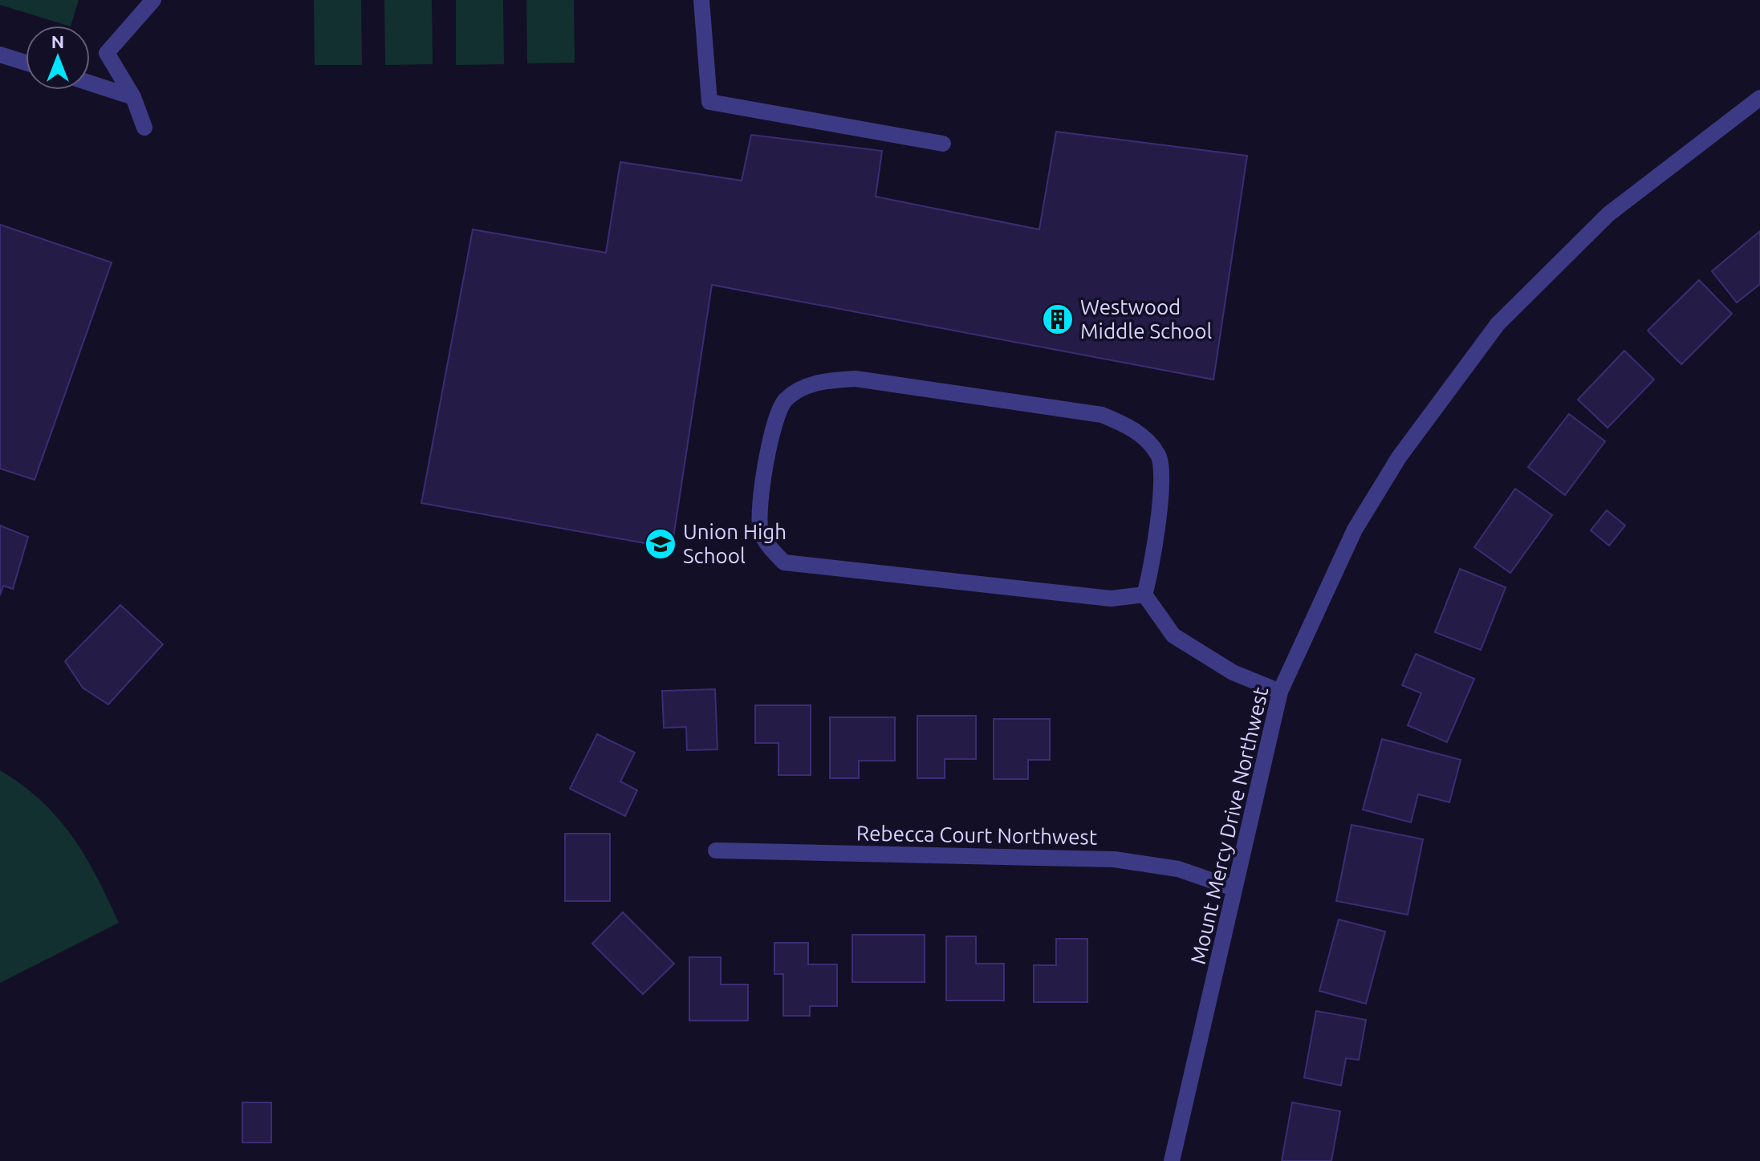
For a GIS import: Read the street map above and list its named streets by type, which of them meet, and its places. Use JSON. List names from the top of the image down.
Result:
{
  "streets": {
    "street": ["Mount Mercy Drive Northwest", "Rebecca Court Northwest"]
  },
  "crossings": [
    ["Mount Mercy Drive Northwest", "Rebecca Court Northwest"]
  ],
  "places": {
    "building": ["Westwood Middle School"],
    "school or university": ["Union High School"]
  },
  "north": "top"
}
